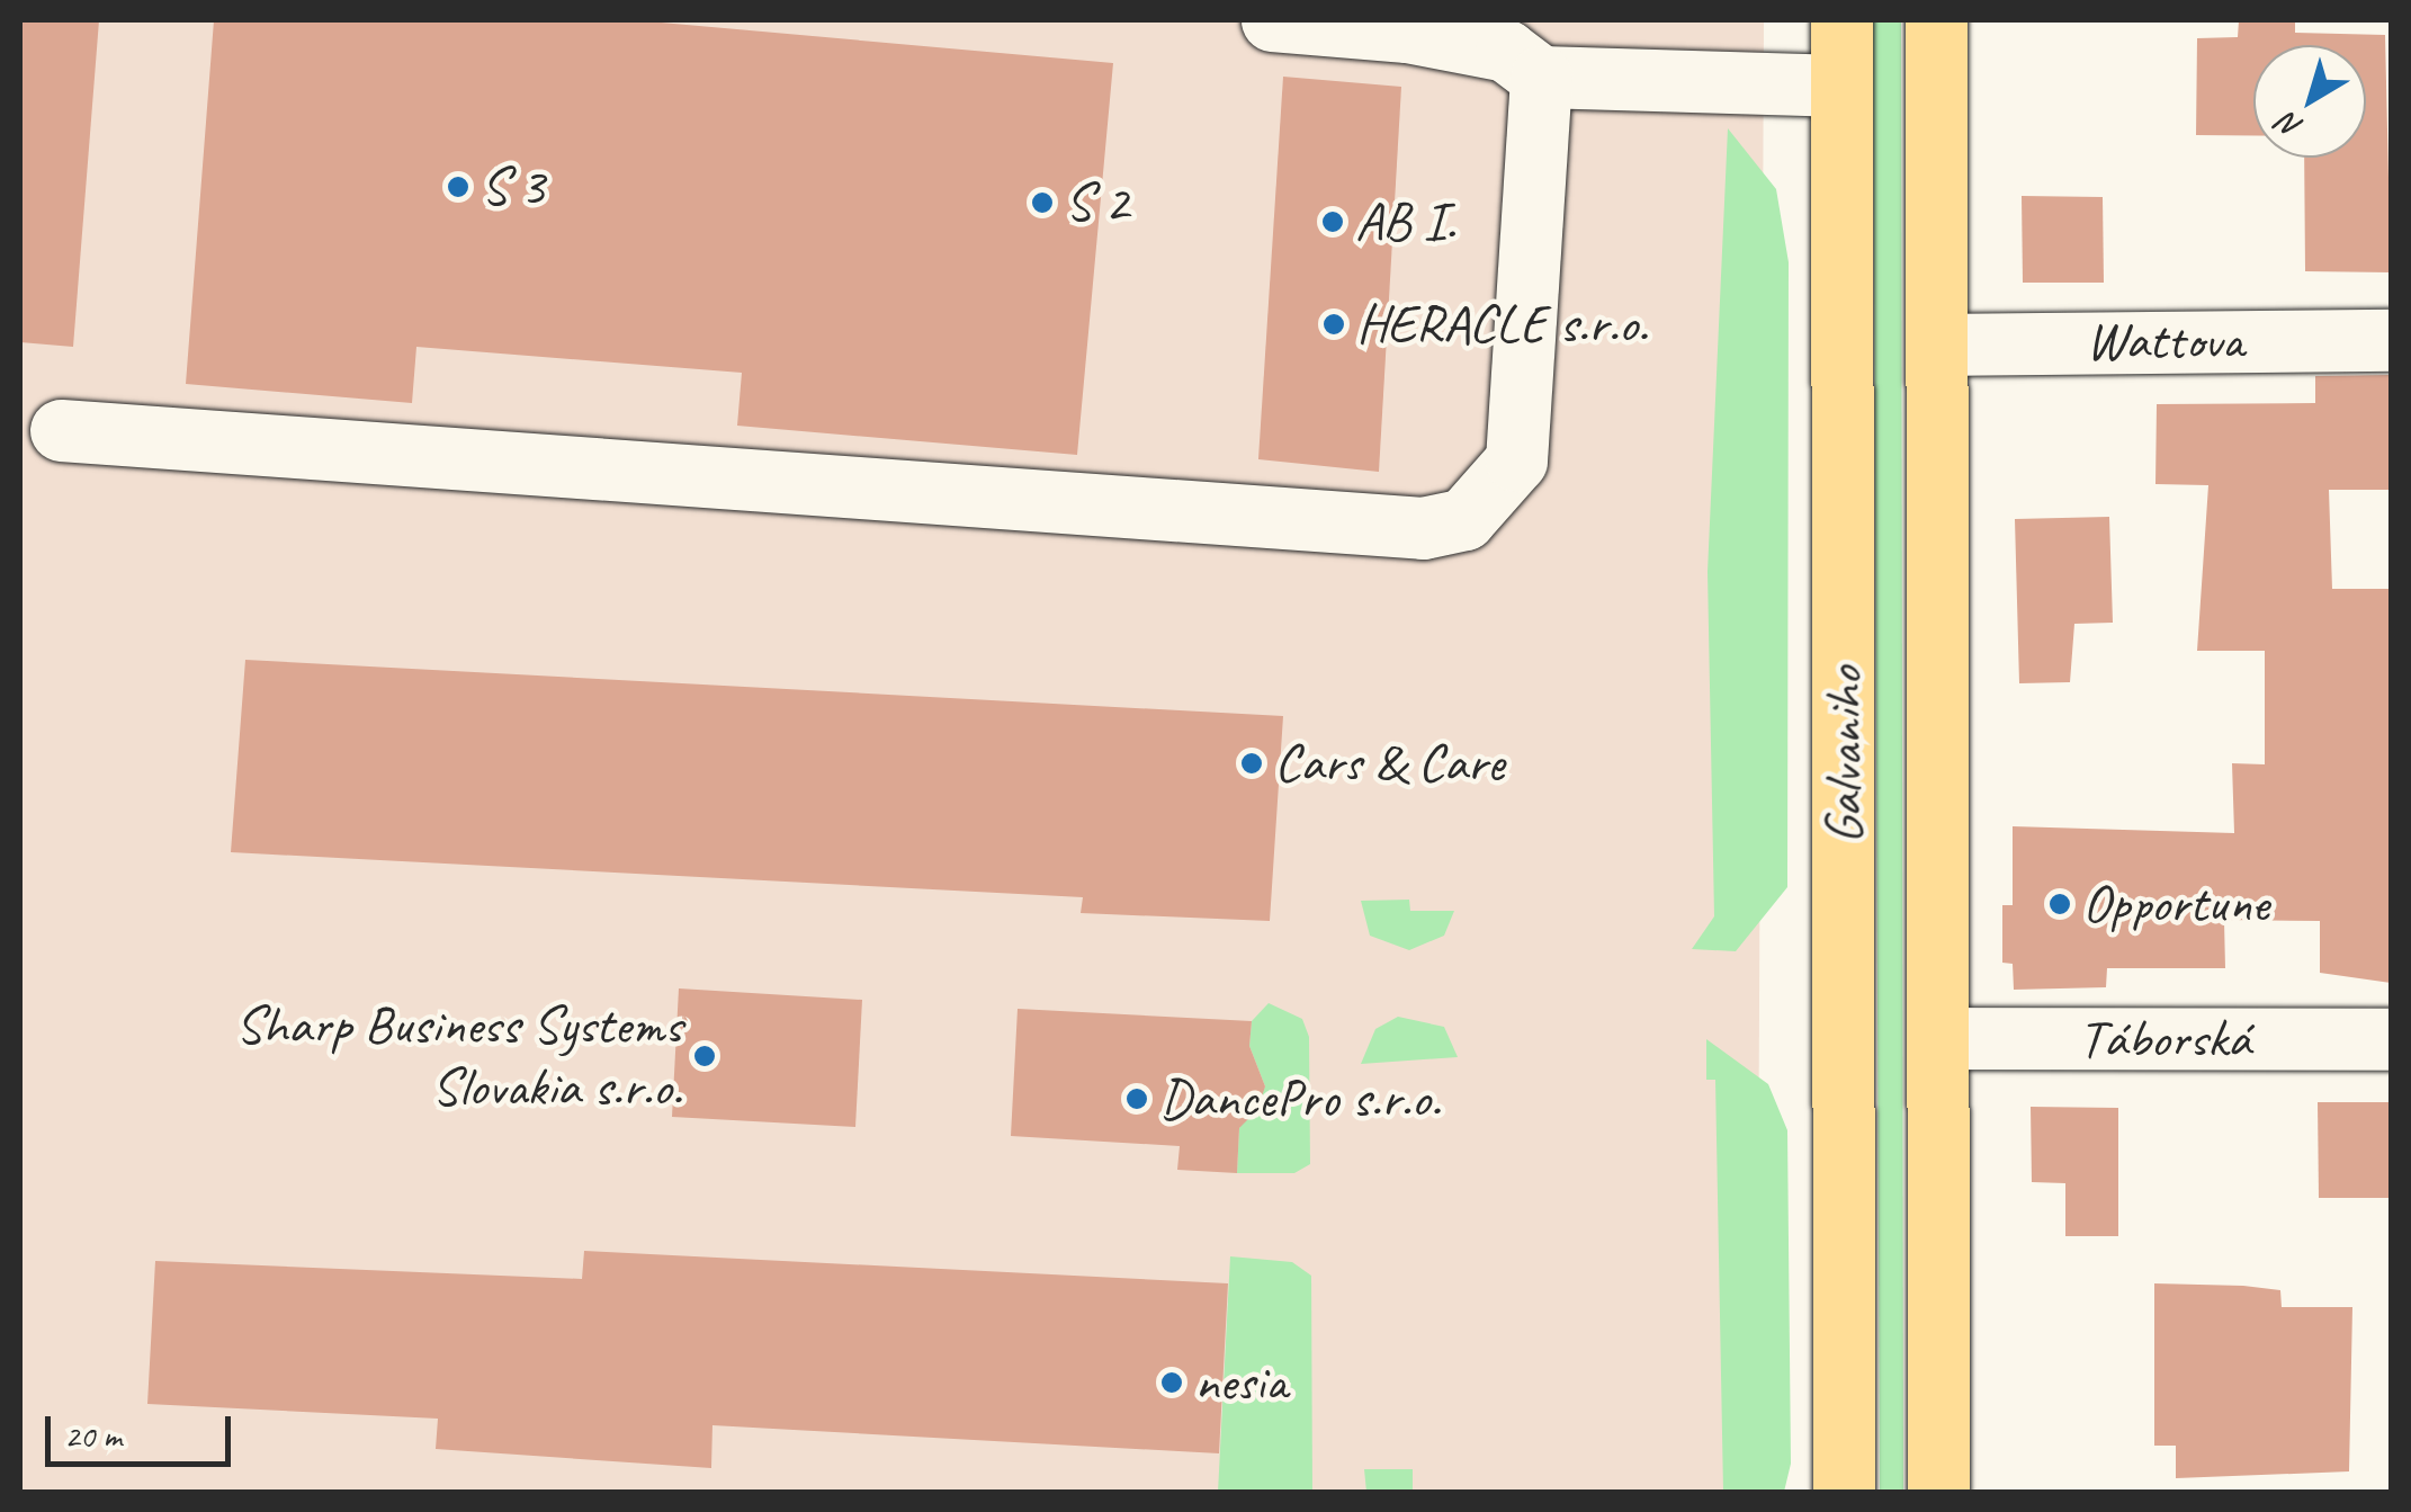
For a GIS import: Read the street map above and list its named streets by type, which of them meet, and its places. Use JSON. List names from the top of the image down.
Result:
{
  "streets": {
    "main road": ["Galvaniho"],
    "street": ["Wattova", "Táborská"]
  },
  "crossings": [
    ["Wattova", "Galvaniho"],
    ["Galvaniho", "Táborská"]
  ],
  "places": [
    "S 3",
    "S 2",
    "AB I.",
    "HERACLE s.r.o.",
    "Cars & Care",
    "Opportune",
    "Sharp Business Systems Slovakia s.r.o.",
    "DancePro s.r.o.",
    "nesia"
  ],
  "scale_bar": "20 m",
  "north": "bottom left"
}
